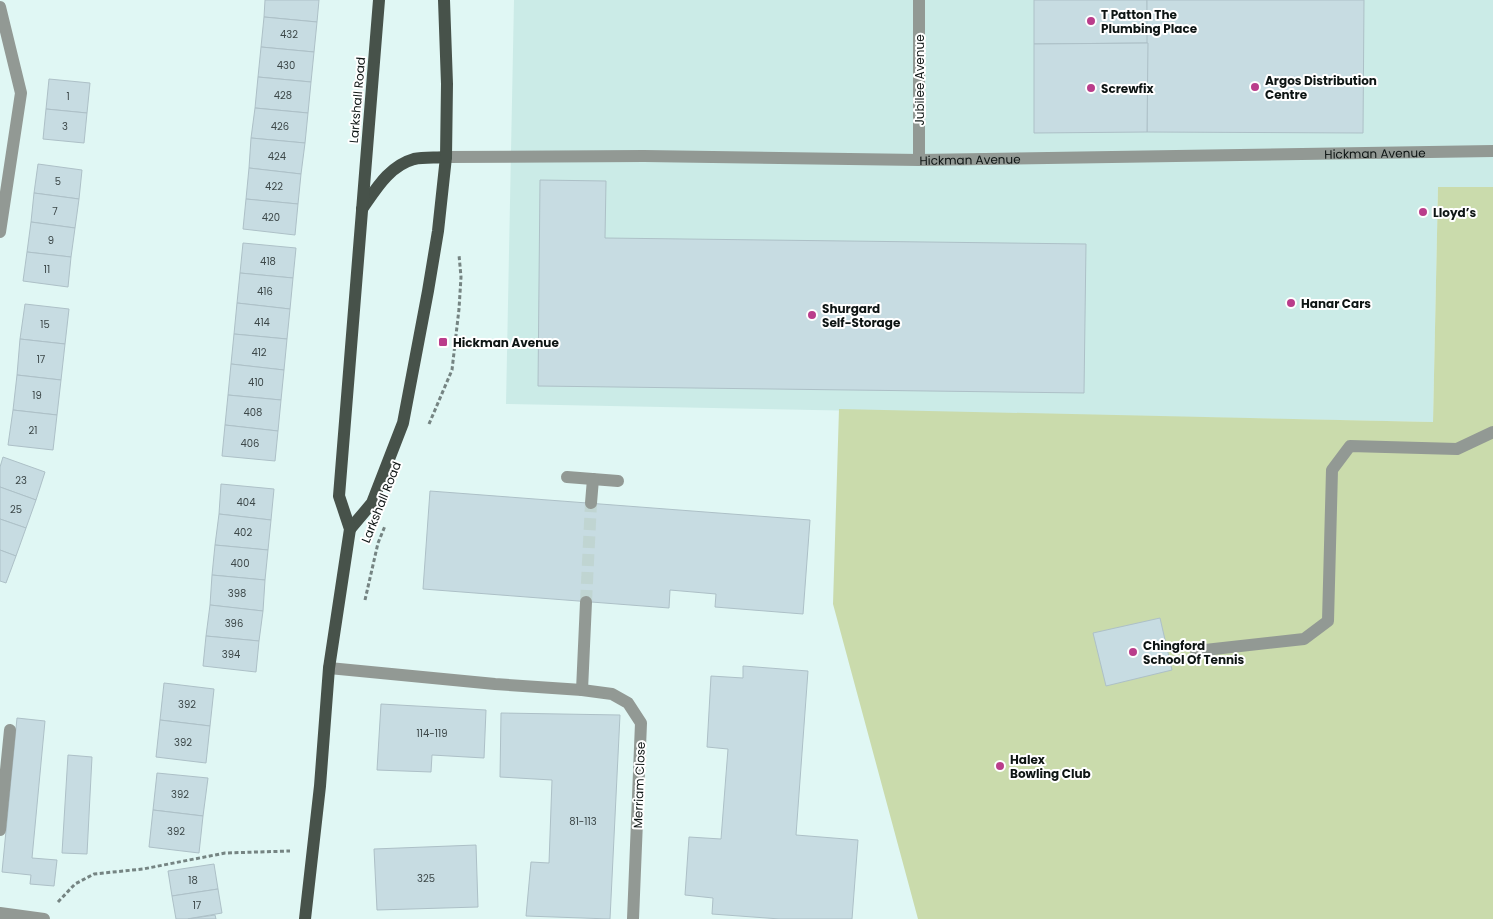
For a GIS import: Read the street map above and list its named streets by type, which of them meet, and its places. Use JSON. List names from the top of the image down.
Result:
{
  "streets": {
    "main road": ["Larkshall Road"],
    "street": ["Jubilee Avenue", "Hickman Avenue", "Merriam Close"]
  },
  "crossings": [
    ["Jubilee Avenue", "Hickman Avenue"],
    ["Larkshall Road", "Hickman Avenue"],
    ["Larkshall Road", "Merriam Close"]
  ],
  "places": {
    "other": [
      "T Patton The Plumbing Place",
      "Argos Distribution Centre",
      "Screwfix",
      "Lloyd’s",
      "Hanar Cars",
      "Shurgard Self-Storage",
      "Chingford School Of Tennis",
      "Halex Bowling Club"
    ],
    "transit": ["Hickman Avenue"]
  },
  "house_numbers": [
    "432",
    "430",
    "428",
    "1",
    "3",
    "426",
    "424",
    "5",
    "422",
    "7",
    "420",
    "9",
    "418",
    "11",
    "416",
    "414",
    "15",
    "412",
    "17",
    "410",
    "19",
    "408",
    "21",
    "406",
    "23",
    "404",
    "25",
    "402",
    "400",
    "398",
    "396",
    "394",
    "392",
    "114-119",
    "392",
    "392",
    "81-113",
    "392",
    "325",
    "18",
    "17"
  ]
}
